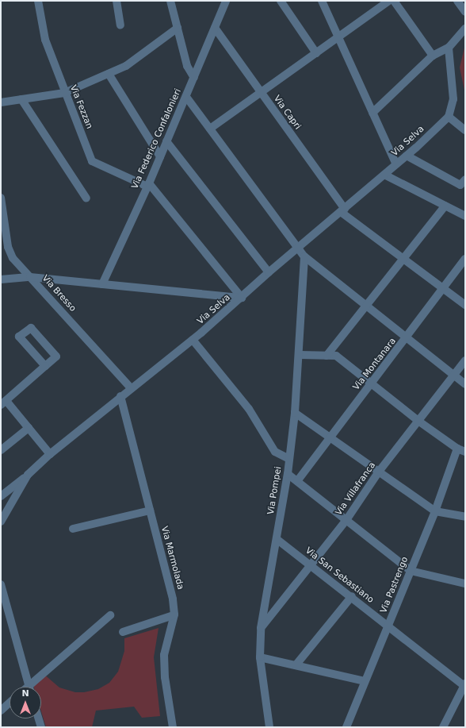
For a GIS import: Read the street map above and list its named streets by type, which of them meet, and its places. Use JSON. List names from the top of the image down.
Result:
{
  "streets": {
    "street": [
      "Via Fezzan",
      "Via Capri",
      "Via Federico Confalonieri",
      "Via Selva",
      "Via Bresso",
      "Via Montanara",
      "Via Villafranca",
      "Via Pompei",
      "Via Marmolada",
      "Via San Sebastiano",
      "Via Pastrengo"
    ]
  },
  "crossings": [
    ["Via Fezzan", "Via Federico Confalonieri"],
    ["Via Capri", "Via Federico Confalonieri"],
    ["Via Capri", "Via Selva"],
    ["Via Capri", "Via Montanara"],
    ["Via Selva", "Via Bresso"],
    ["Via Selva", "Via Marmolada"],
    ["Via Villafranca", "Via Pompei"],
    ["Via Villafranca", "Via San Sebastiano"],
    ["Via Pompei", "Via San Sebastiano"],
    ["Via San Sebastiano", "Via Pastrengo"]
  ],
  "north": "top"
}
